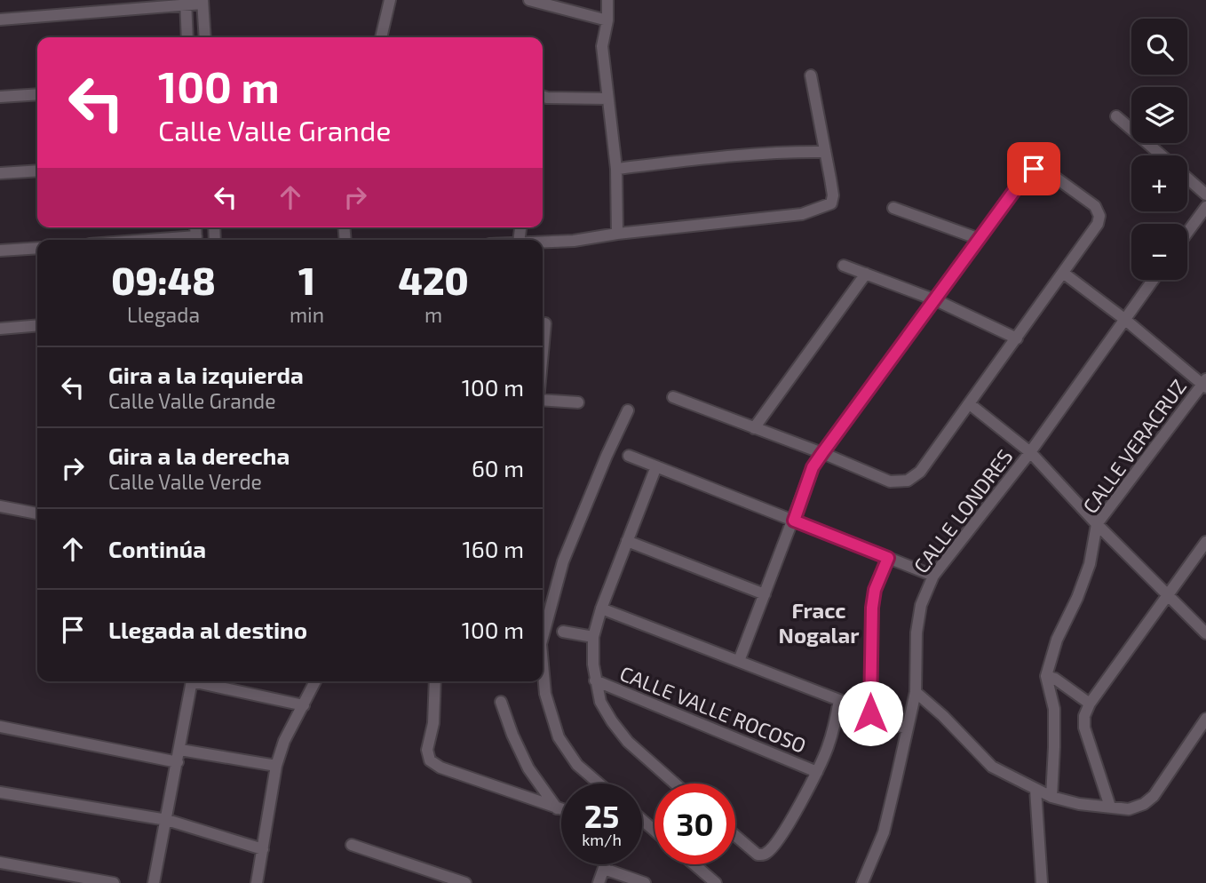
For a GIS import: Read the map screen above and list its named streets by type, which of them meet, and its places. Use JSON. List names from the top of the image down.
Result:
{
  "streets": {
    "street": ["CALLE VERACRUZ", "CALLE LONDRES", "CALLE VALLE ROCOSO"]
  },
  "districts": ["Fracc Nogalar"],
  "page": {
    "map_buttons": ["+", "−"],
    "turn": ["100 m", "Calle Valle Grande"],
    "eta": [
      "09:48",
      "Llegada",
      "1",
      "min",
      "420",
      "m"
    ],
    "list": [
      {
        "name": "Gira a la izquierda",
        "note": "Calle Valle Grande",
        "value": "100 m"
      },
      {
        "name": "Gira a la derecha",
        "note": "Calle Valle Verde",
        "value": "60 m"
      },
      {
        "name": "Continúa",
        "value": "160 m"
      },
      {
        "name": "Llegada al destino",
        "value": "100 m"
      }
    ],
    "speed": "25 km/h",
    "limit": "30"
  }
}
